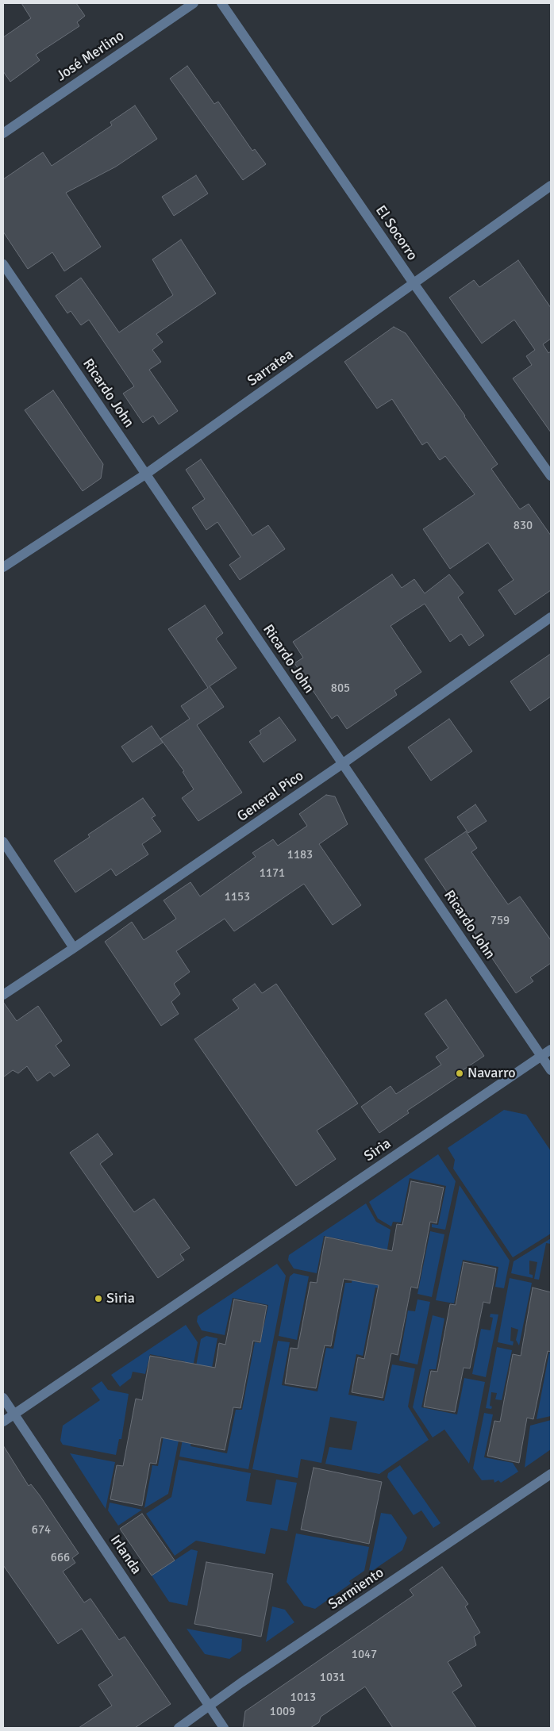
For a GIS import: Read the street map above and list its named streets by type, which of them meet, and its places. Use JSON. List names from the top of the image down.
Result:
{
  "streets": {
    "street": [
      "José Merlino",
      "El Socorro",
      "Sarratea",
      "Ricardo John",
      "General Pico",
      "Siria",
      "Irlanda",
      "Sarmiento"
    ]
  },
  "crossings": [
    ["El Socorro", "Sarratea"],
    ["Sarratea", "Ricardo John"],
    ["Ricardo John", "General Pico"],
    ["Ricardo John", "Siria"],
    ["Siria", "Irlanda"],
    ["Irlanda", "Sarmiento"]
  ],
  "places": ["Navarro", "Siria"],
  "house_numbers": [
    "830",
    "805",
    "1183",
    "1171",
    "1153",
    "759",
    "674",
    "666",
    "1047",
    "1031",
    "1013",
    "1009"
  ]
}
